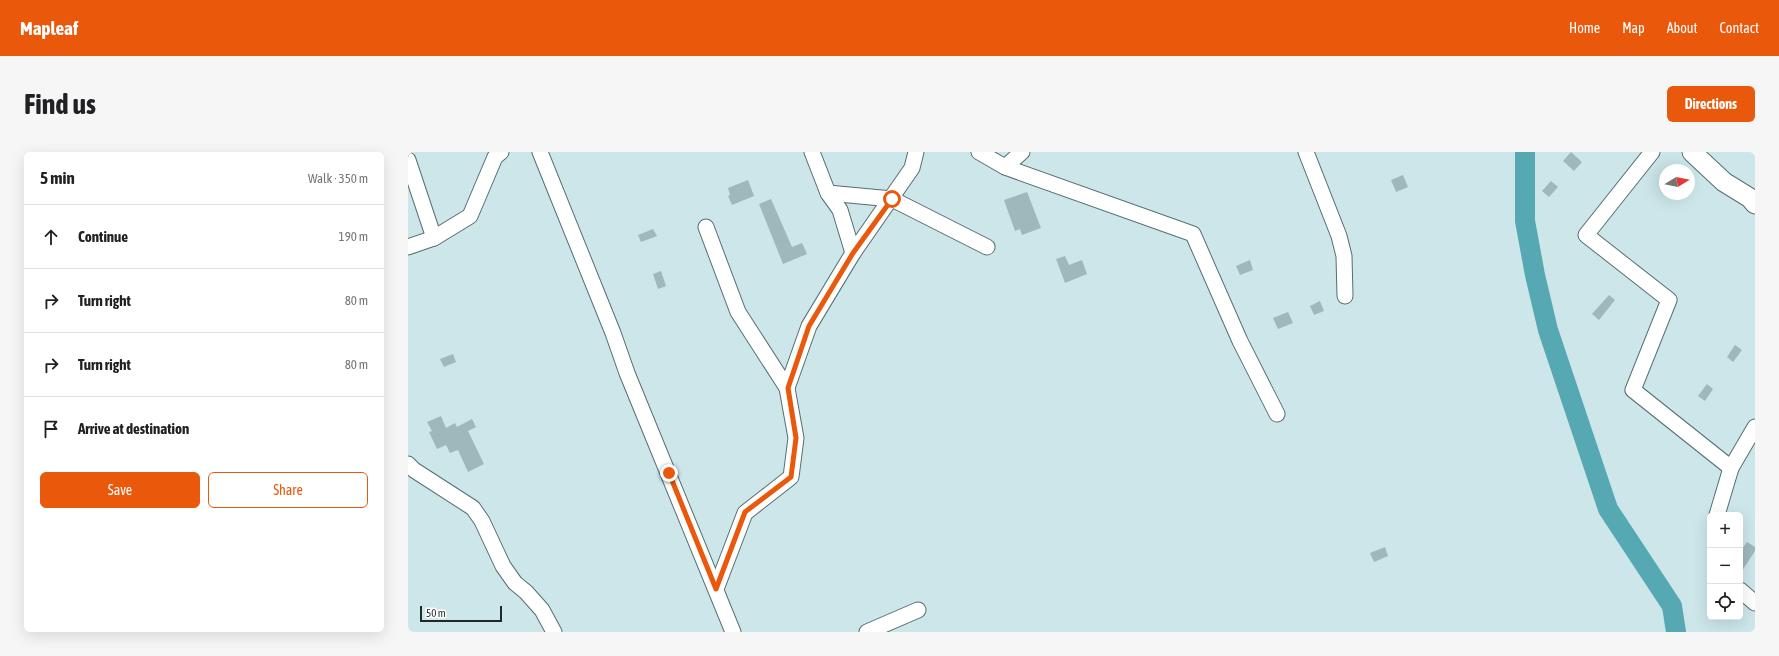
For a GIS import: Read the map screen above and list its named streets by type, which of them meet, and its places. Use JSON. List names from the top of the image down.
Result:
{
  "scale_bar": "50 m",
  "north": "right",
  "page": {
    "header": "Mapleaf",
    "nav": [
      "Home",
      "Map",
      "About",
      "Contact"
    ],
    "buttons": [
      "Directions",
      ["Save", "Share"]
    ],
    "title": "Find us",
    "heading": ["5 min", "Walk · 350 m"],
    "list": [
      ["Continue", "190 m"],
      ["Turn right", "80 m"],
      ["Turn right", "80 m"],
      "Arrive at destination"
    ],
    "map_buttons": ["+", "−"],
    "scale": "50 m"
  }
}
